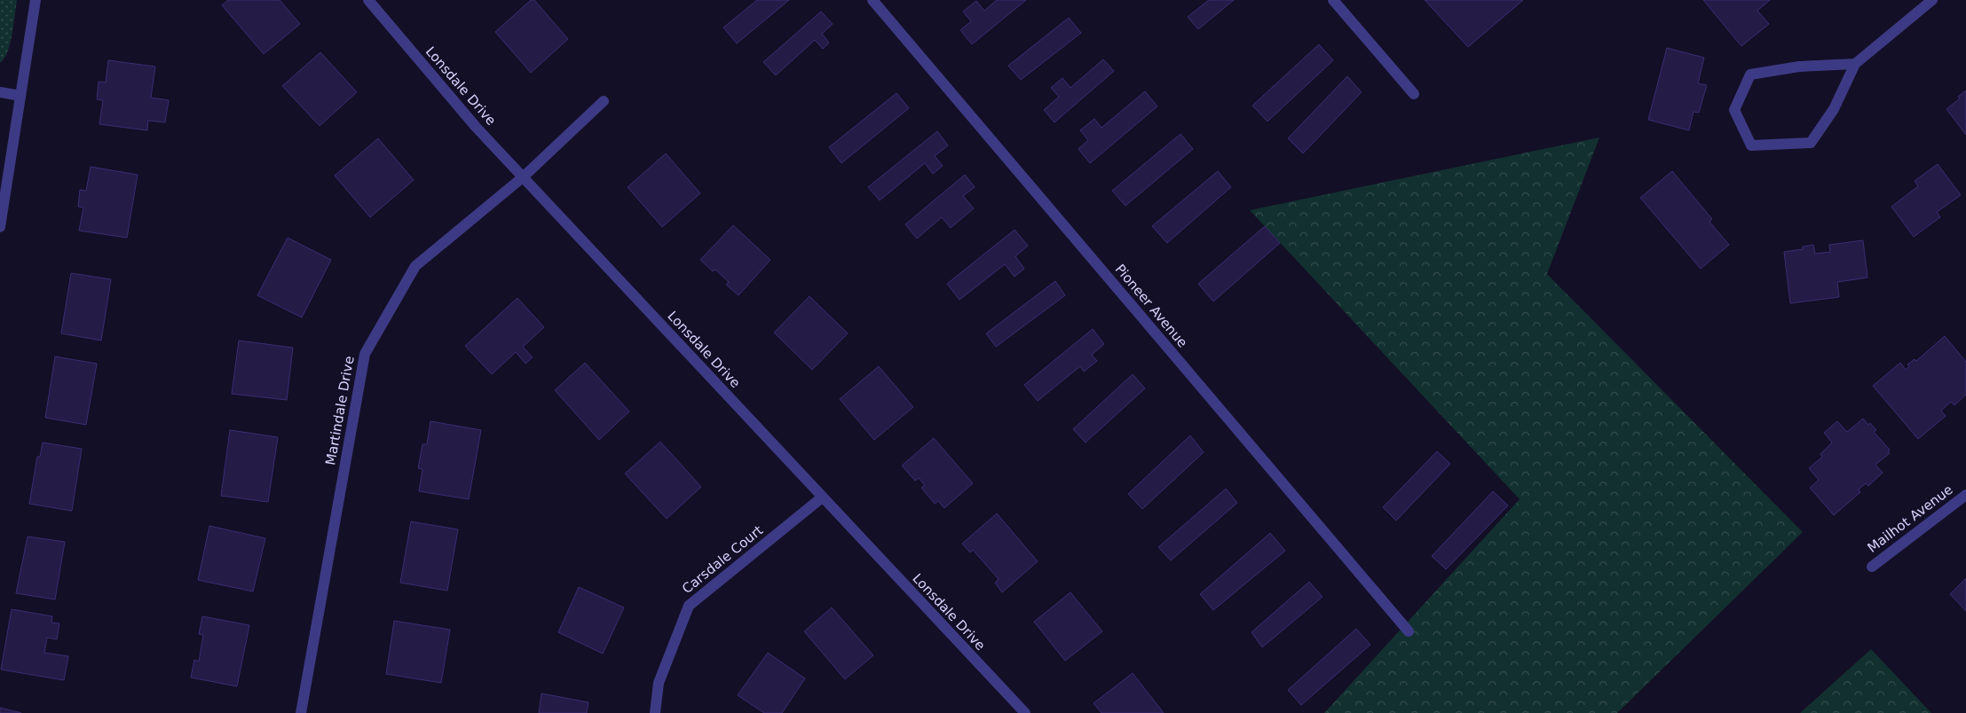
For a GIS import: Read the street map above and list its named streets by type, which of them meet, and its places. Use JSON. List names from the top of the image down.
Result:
{
  "streets": {
    "street": [
      "Lonsdale Drive",
      "Pioneer Avenue",
      "Martindale Drive",
      "Mailhot Avenue",
      "Carsdale Court"
    ]
  },
  "crossings": [
    ["Lonsdale Drive", "Martindale Drive"],
    ["Lonsdale Drive", "Carsdale Court"]
  ]
}
